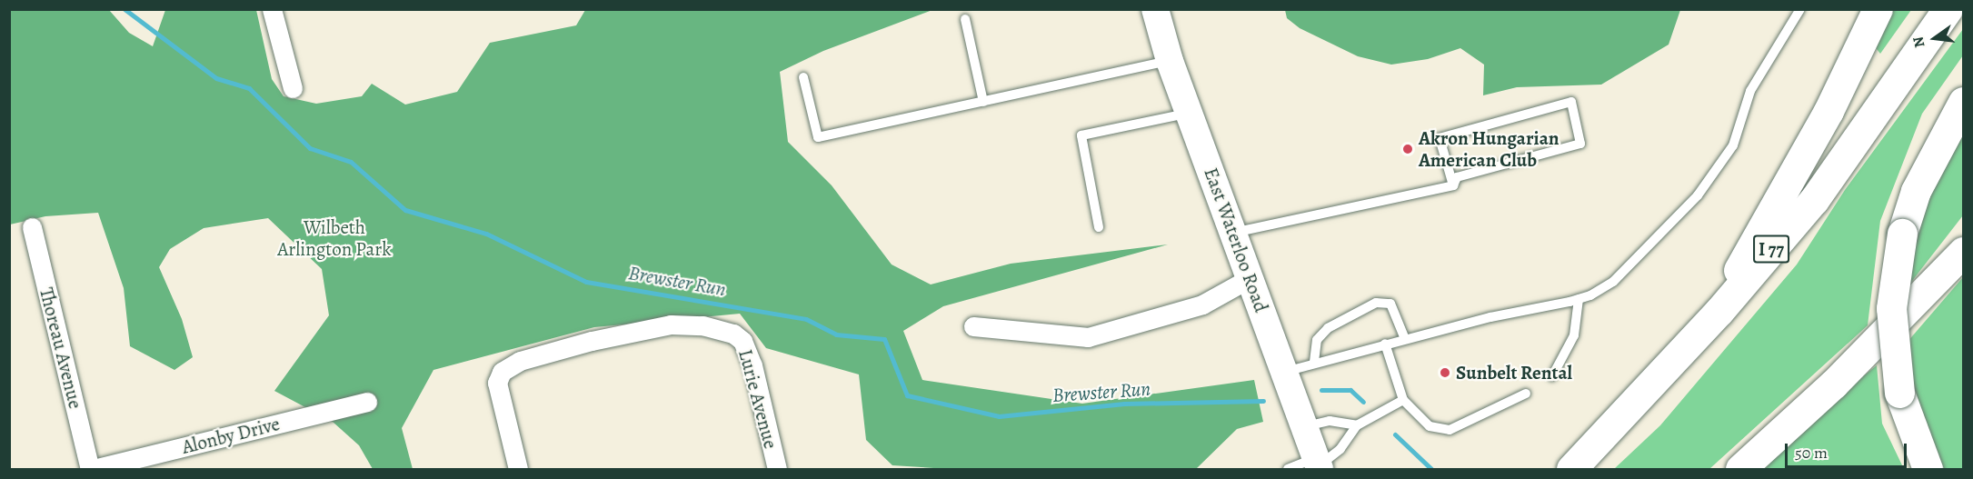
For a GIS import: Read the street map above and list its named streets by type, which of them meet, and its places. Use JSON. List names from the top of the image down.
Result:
{
  "streets": {
    "highway": ["I 77"],
    "main road": ["East Waterloo Road"],
    "street": ["Thoreau Avenue", "Lurie Avenue", "Alonby Drive"]
  },
  "crossings": [
    ["Thoreau Avenue", "Alonby Drive"]
  ],
  "water": ["Brewster Run"],
  "parks": ["Wilbeth Arlington Park"],
  "places": ["Akron Hungarian American Club", "Sunbelt Rental"],
  "scale_bar": "50 m",
  "north": "left"
}
